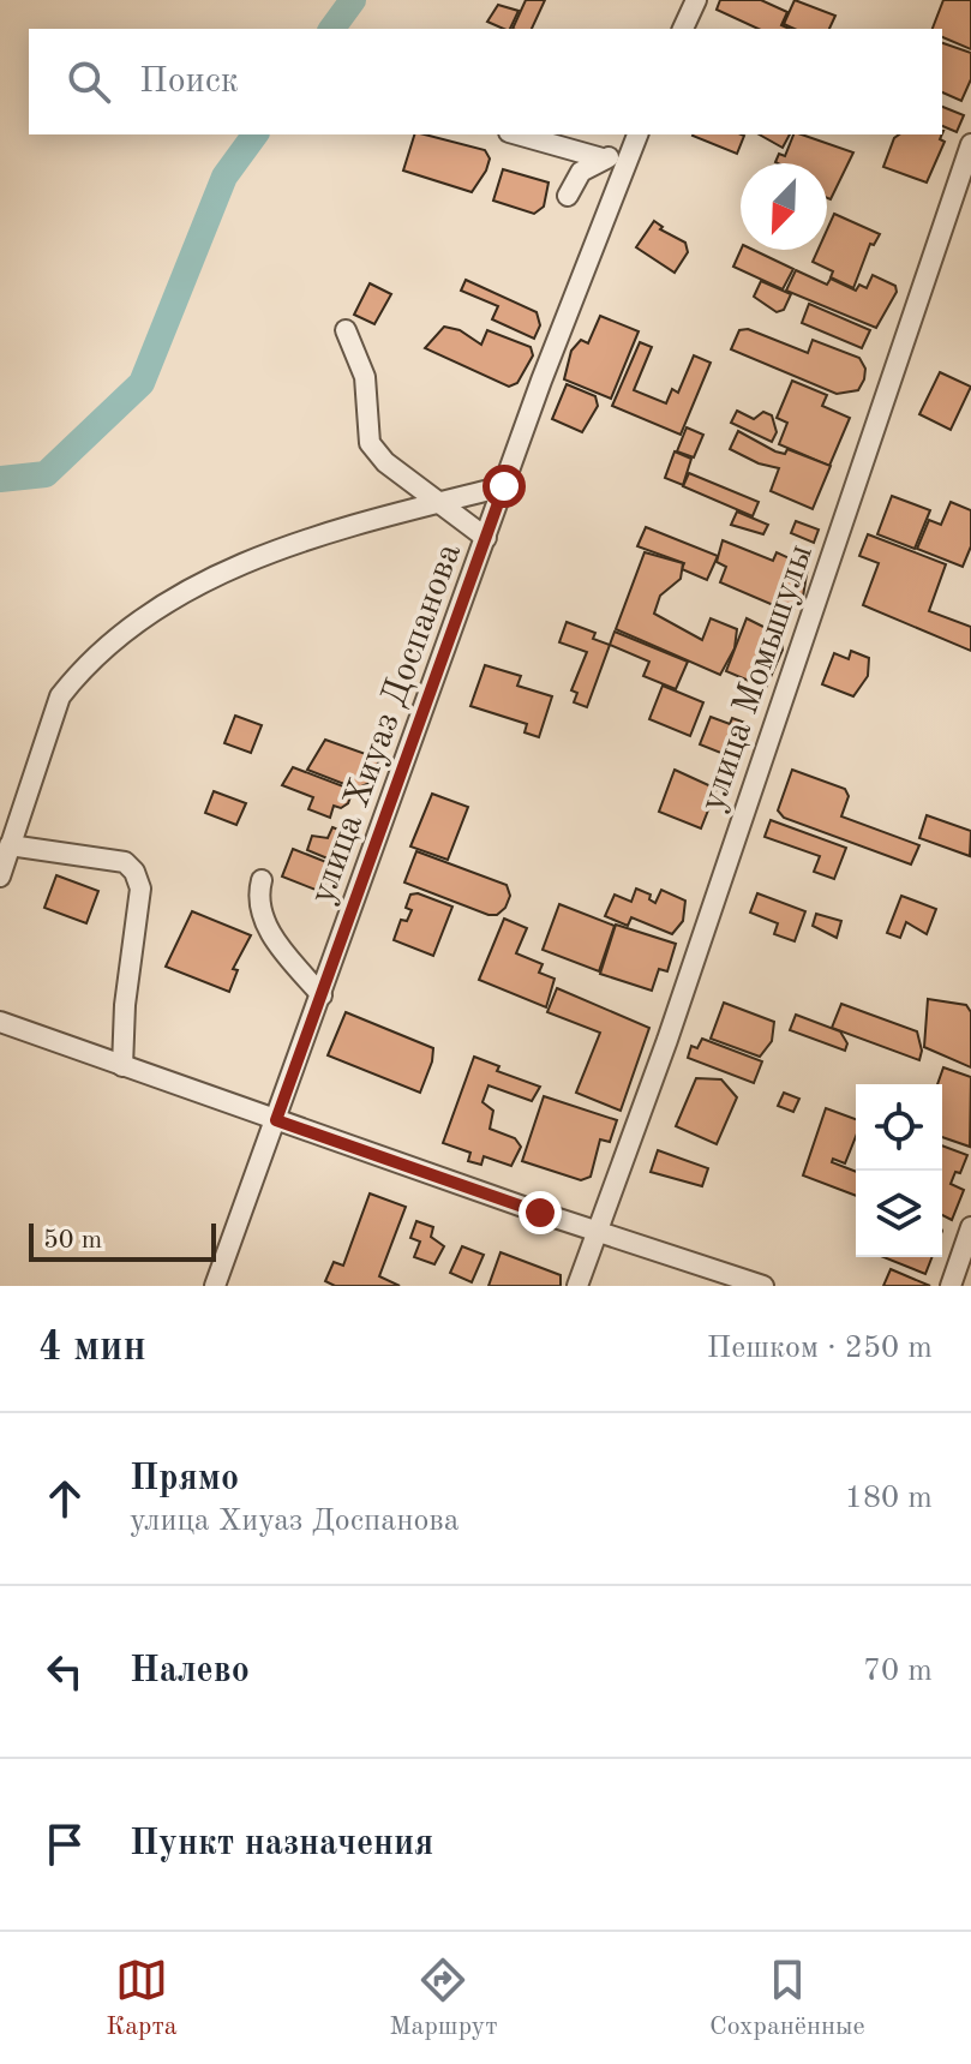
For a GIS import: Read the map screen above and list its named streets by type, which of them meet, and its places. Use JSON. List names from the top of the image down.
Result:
{
  "streets": {
    "street": ["улица Момышулы", "улица Хиуаз Доспанова"]
  },
  "scale_bar": "50 m",
  "north": "bottom left",
  "page": {
    "search": "Поиск",
    "scale": "50 m",
    "heading": ["4 мин", "Пешком · 250 m"],
    "list": [
      ["Прямо", "улица Хиуаз Доспанова", "180 m"],
      ["Налево", "70 m"],
      "Пункт назначения"
    ],
    "nav": ["Карта", "Маршрут", "Сохранённые"]
  }
}
